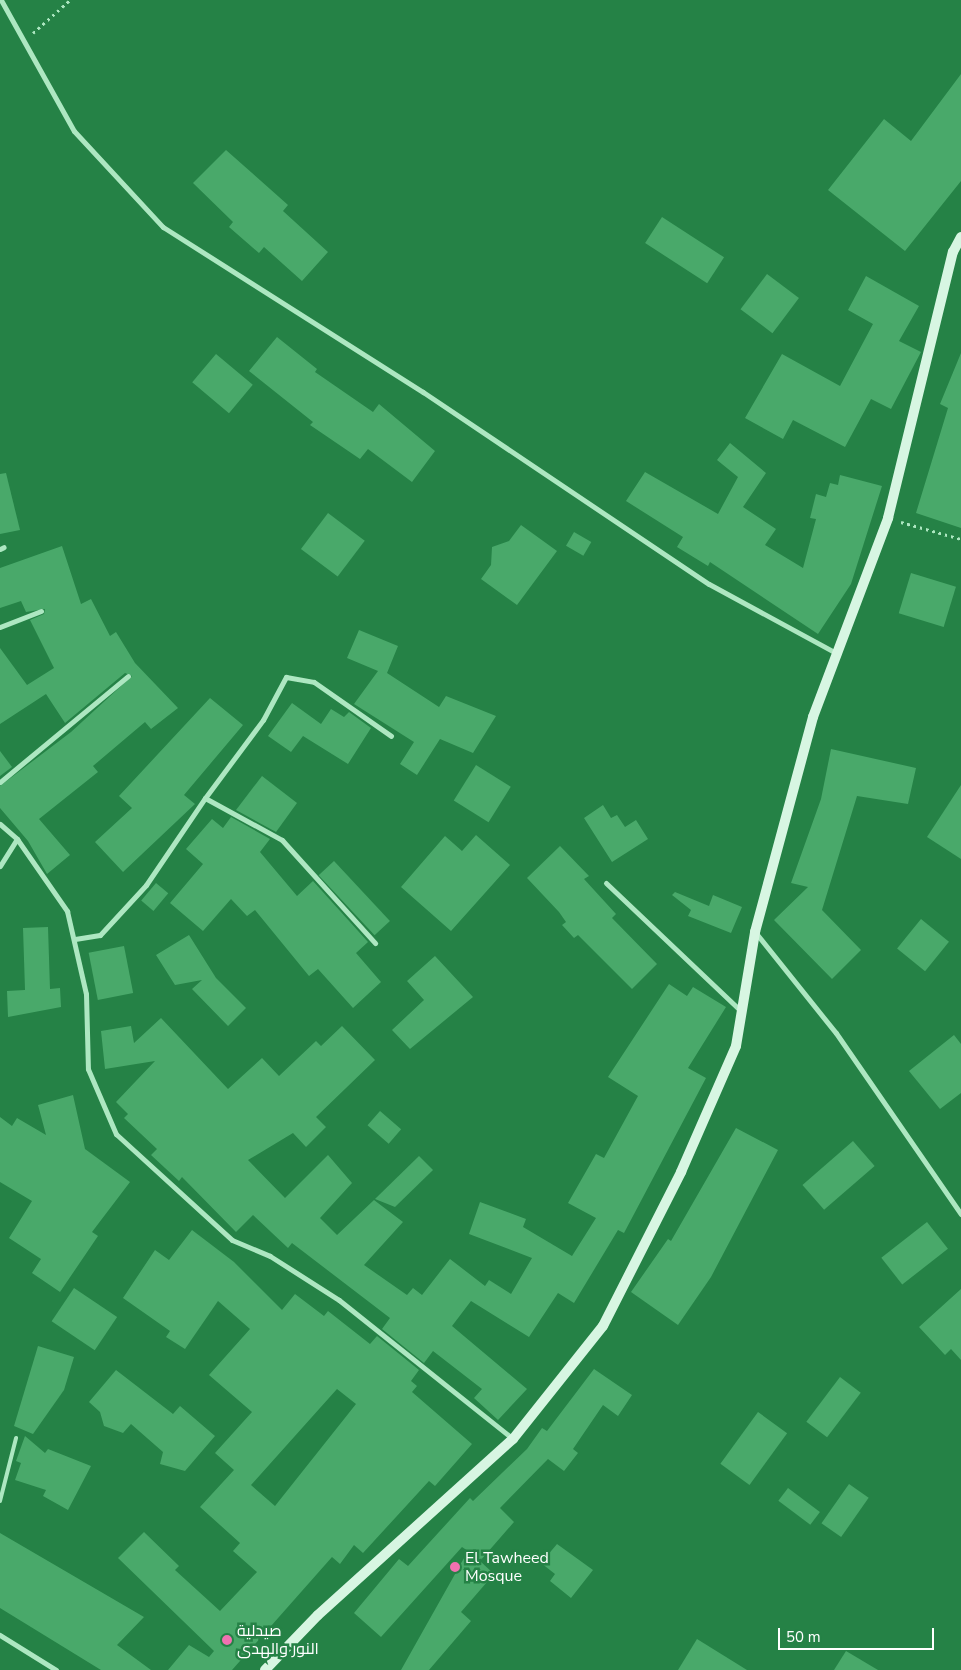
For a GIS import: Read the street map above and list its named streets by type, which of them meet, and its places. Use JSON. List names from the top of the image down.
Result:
{
  "places": ["El Tawheed Mosque", "صيدلية النور والهدى"],
  "scale_bar": "50 m"
}
